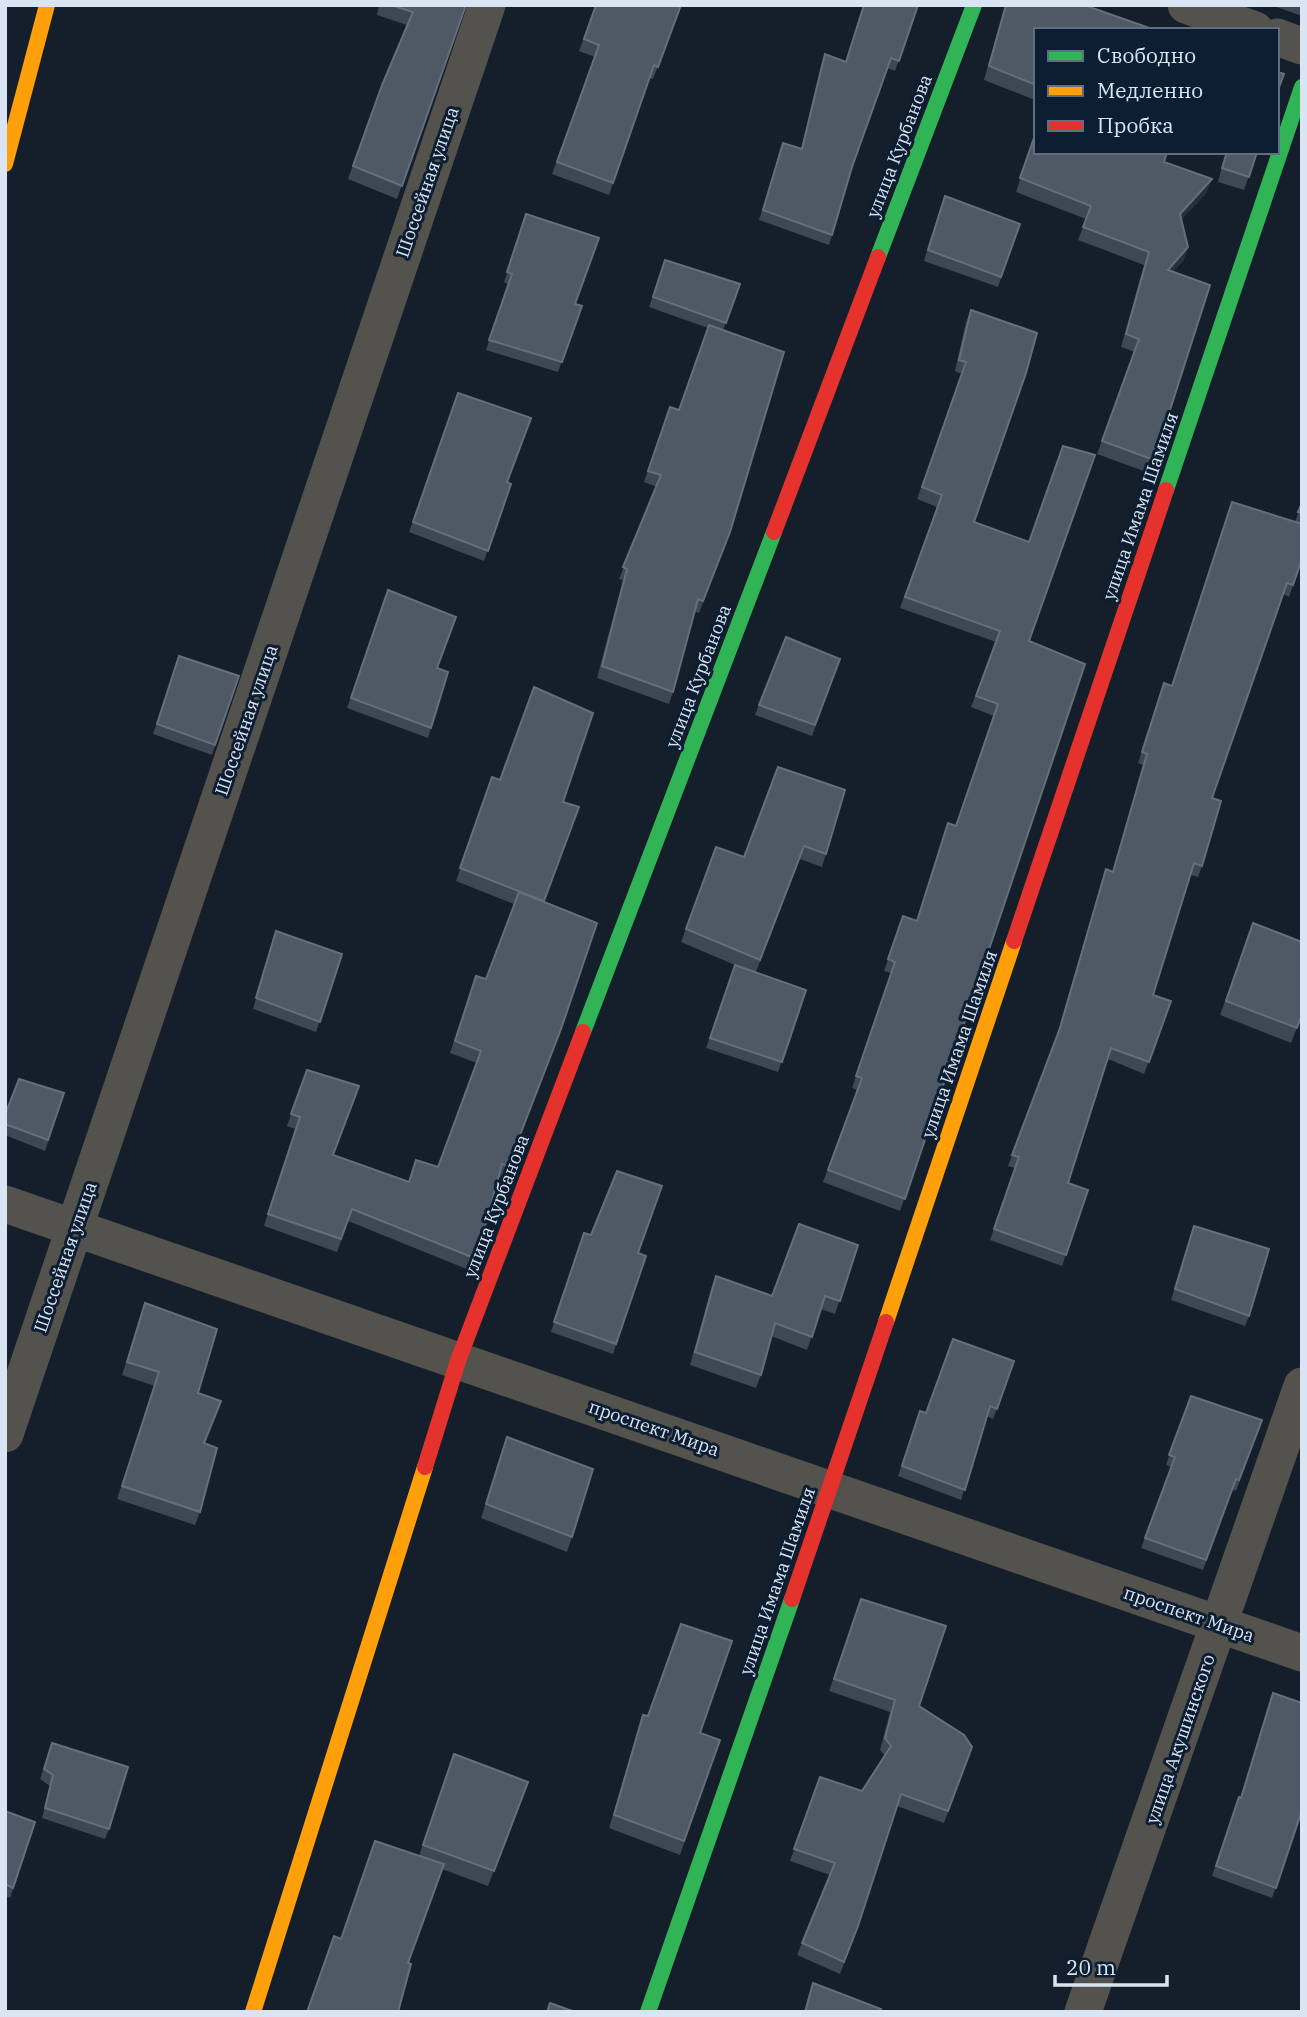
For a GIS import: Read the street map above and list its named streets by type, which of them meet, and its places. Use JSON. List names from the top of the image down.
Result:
{
  "streets": {
    "main road": ["улица Курбанова", "улица Имама Шамиля"],
    "street": ["Шоссейная улица", "проспект Мира", "улица Акушинского"]
  },
  "crossings": [
    ["улица Курбанова", "проспект Мира"],
    ["Шоссейная улица", "проспект Мира"],
    ["улица Имама Шамиля", "проспект Мира"],
    ["проспект Мира", "улица Акушинского"]
  ],
  "legend": ["Свободно", "Медленно", "Пробка"],
  "scale_bar": "20 m"
}
